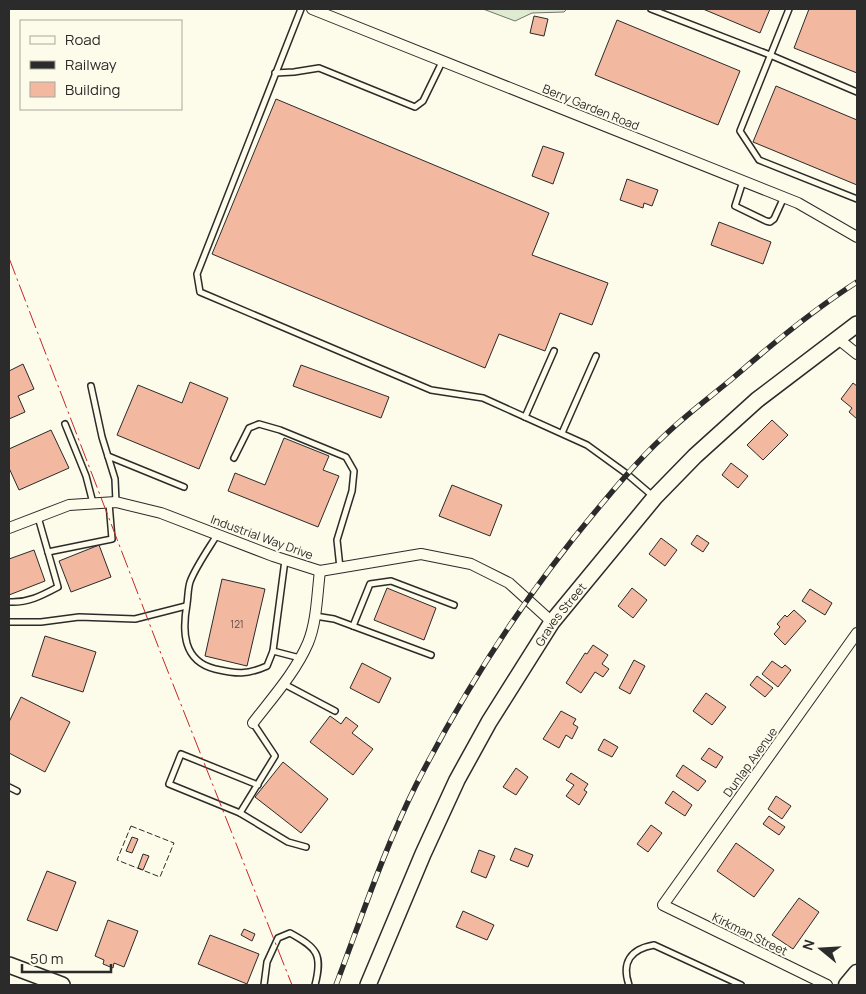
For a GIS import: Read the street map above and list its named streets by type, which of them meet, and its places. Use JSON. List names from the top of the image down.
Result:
{
  "streets": {
    "street": [
      "Berry Garden Road",
      "Industrial Way Drive",
      "Graves Street",
      "Dunlap Avenue",
      "Kirkman Street"
    ]
  },
  "crossings": [
    ["Industrial Way Drive", "Graves Street"],
    ["Dunlap Avenue", "Kirkman Street"]
  ],
  "house_numbers": ["121"],
  "legend": ["Road", "Railway", "Building"],
  "scale_bar": "50 m",
  "north": "left"
}
